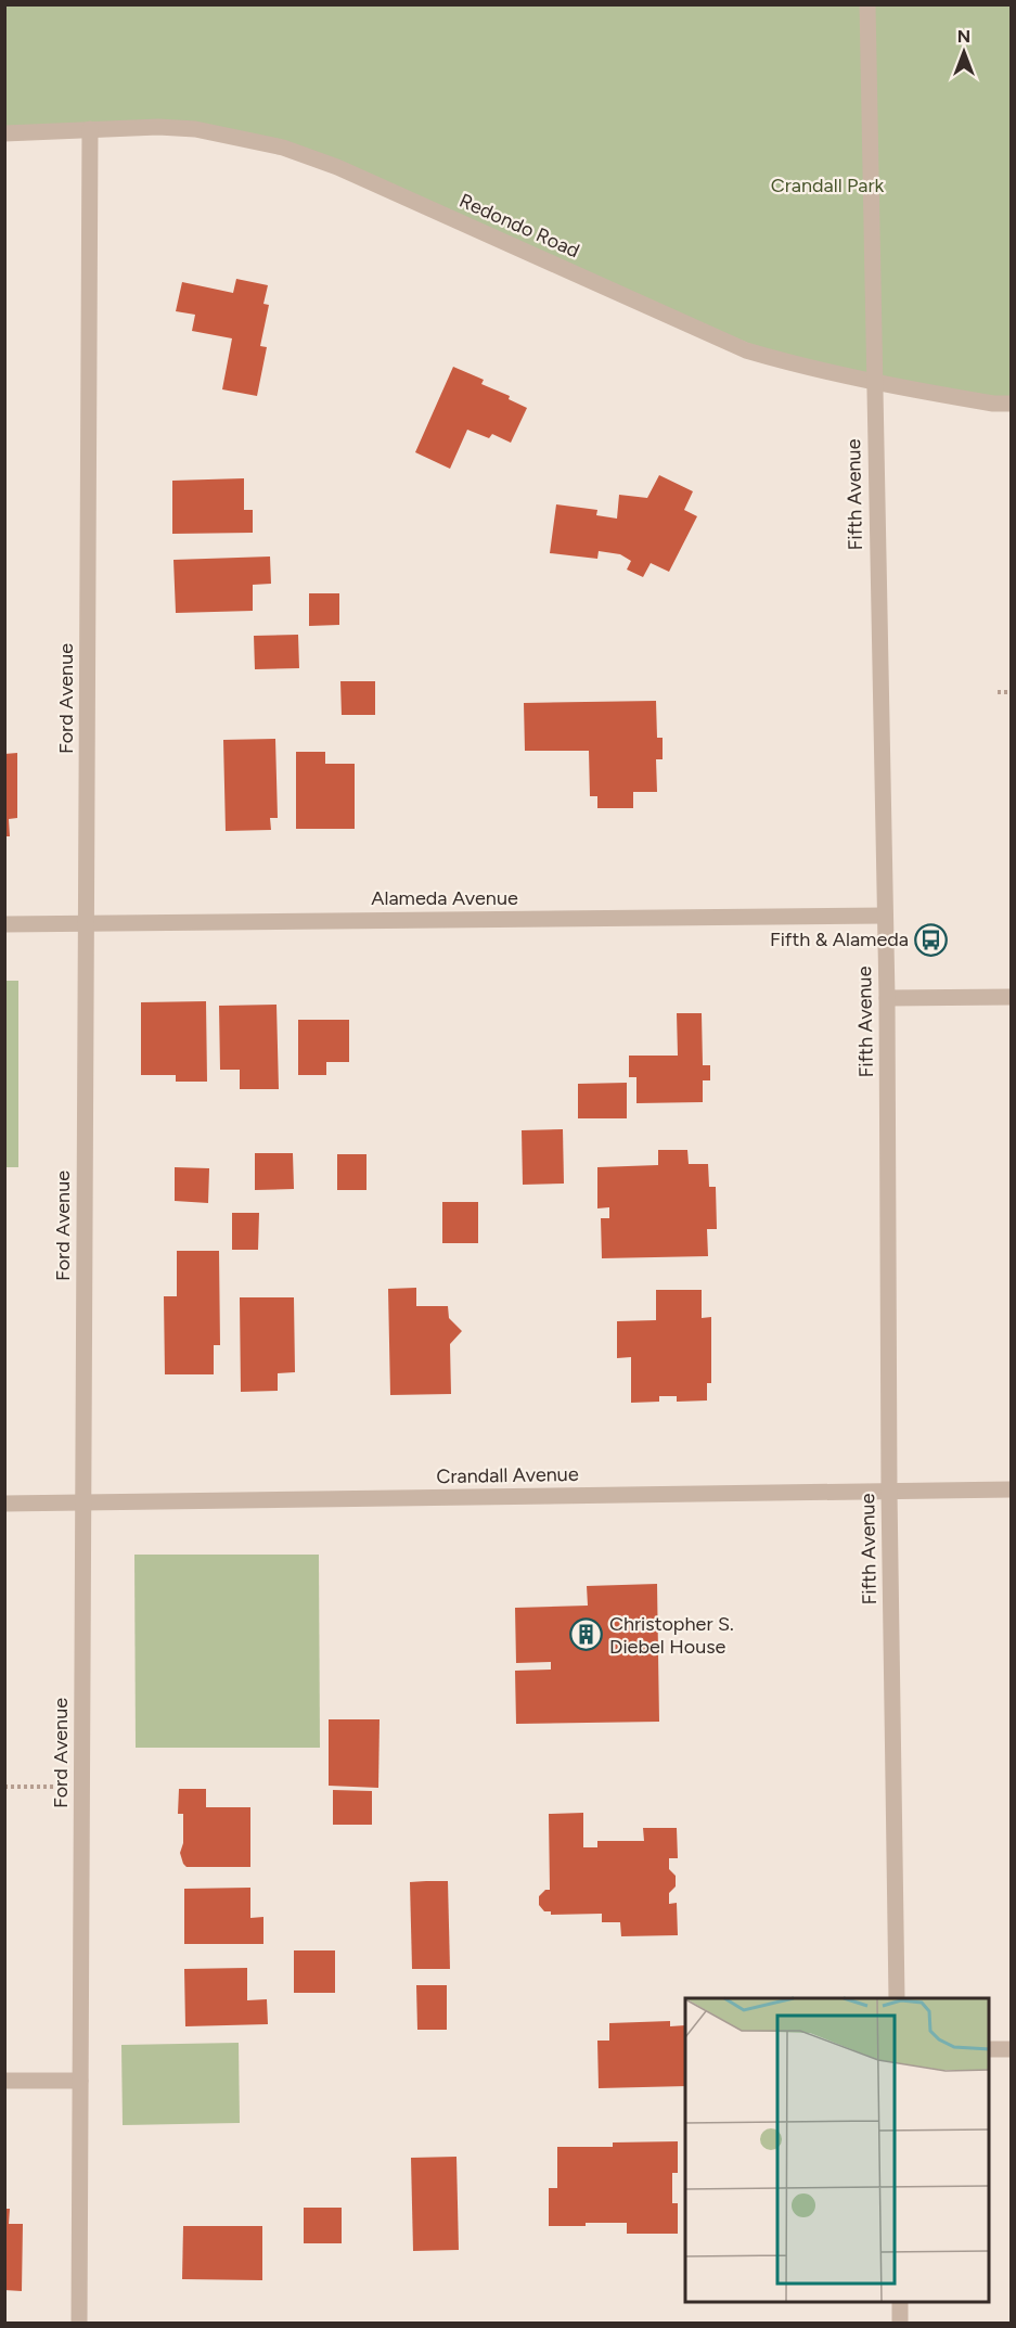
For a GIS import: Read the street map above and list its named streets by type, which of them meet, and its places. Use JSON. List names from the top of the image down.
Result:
{
  "streets": {
    "street": [
      "Redondo Road",
      "Fifth Avenue",
      "Ford Avenue",
      "Alameda Avenue",
      "Crandall Avenue"
    ]
  },
  "crossings": [
    ["Redondo Road", "Fifth Avenue"],
    ["Redondo Road", "Ford Avenue"],
    ["Fifth Avenue", "Alameda Avenue"],
    ["Fifth Avenue", "Crandall Avenue"],
    ["Ford Avenue", "Alameda Avenue"],
    ["Ford Avenue", "Crandall Avenue"]
  ],
  "parks": ["Crandall Park"],
  "places": {
    "bus stop": ["Fifth & Alameda"],
    "building": ["Christopher S. Diebel House"]
  },
  "north": "top"
}
